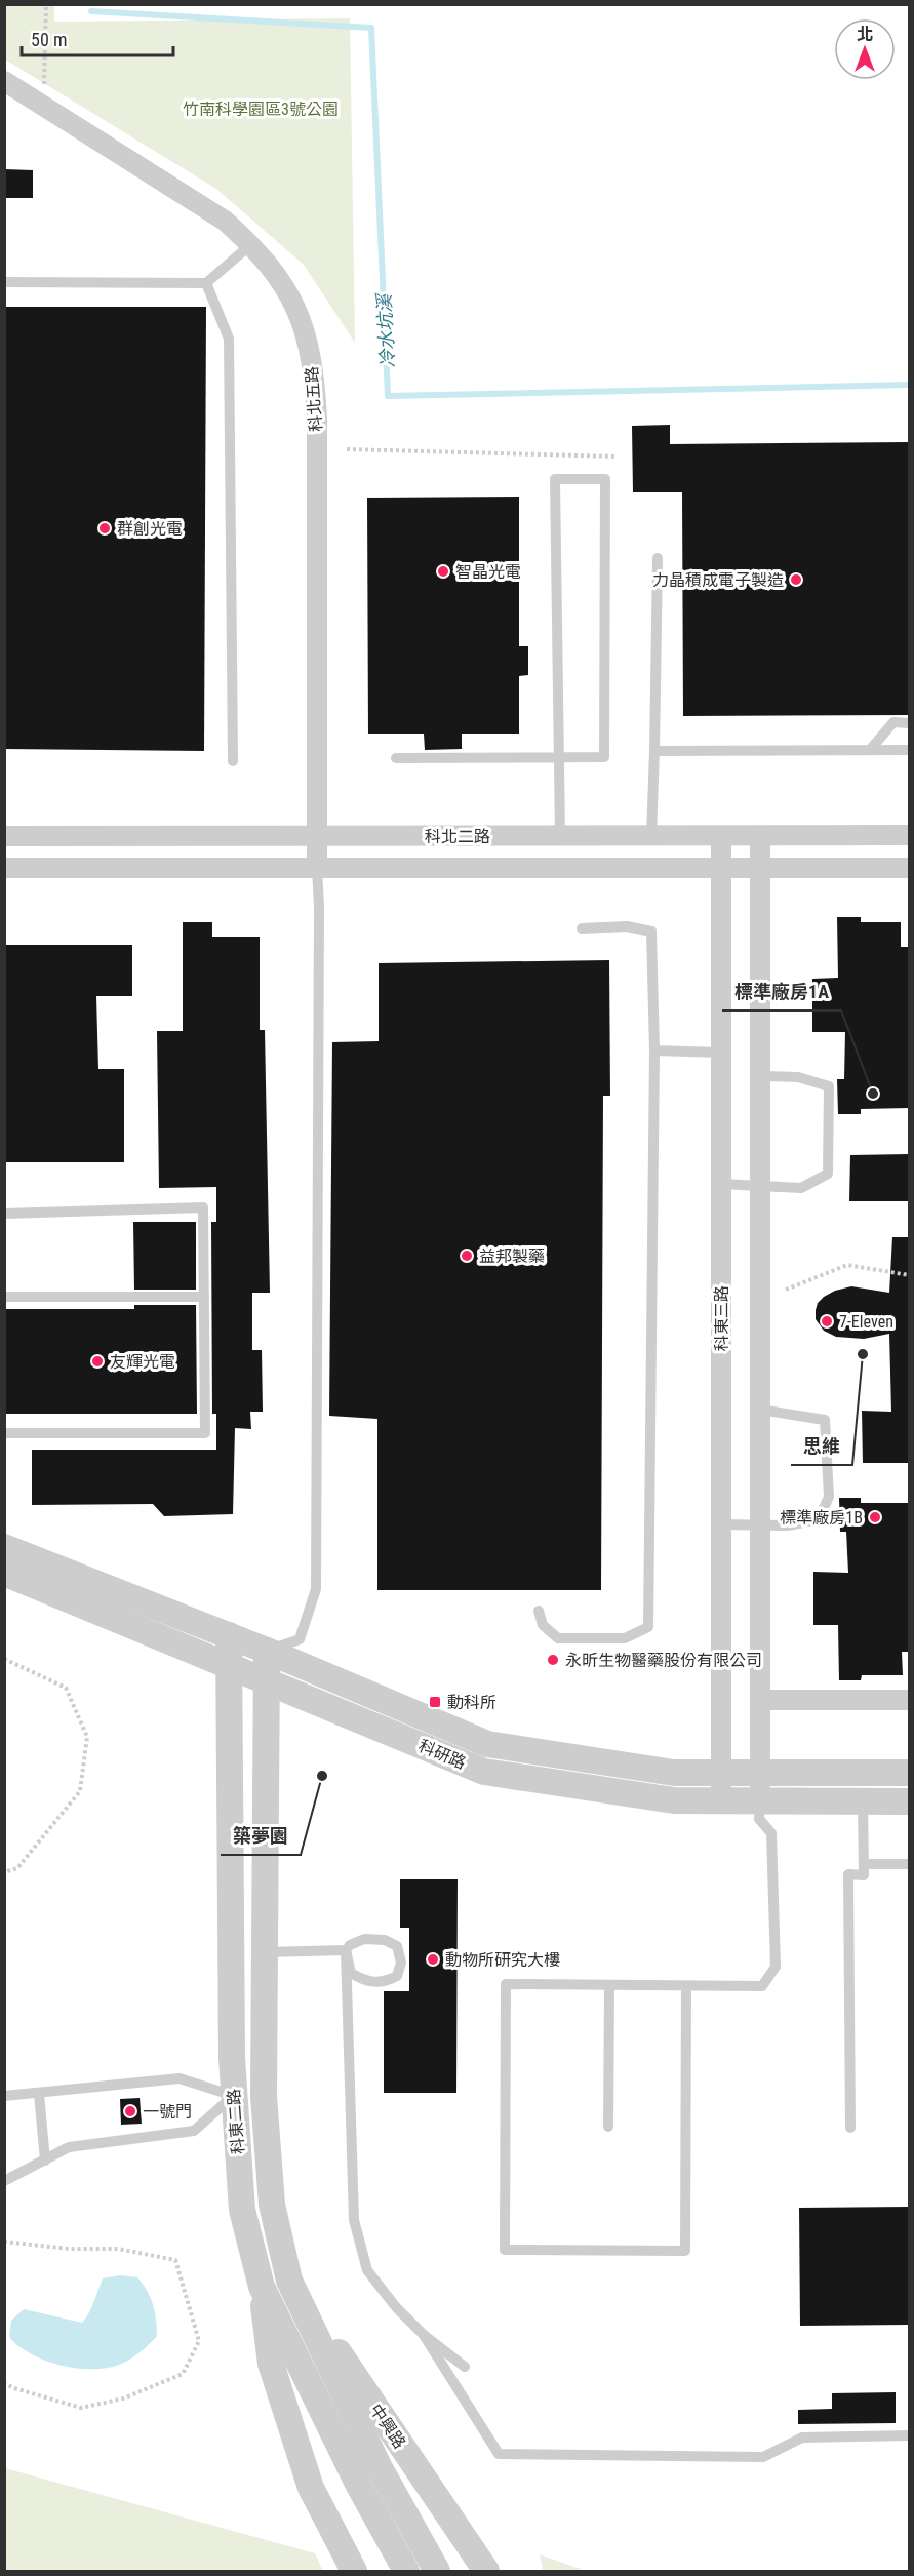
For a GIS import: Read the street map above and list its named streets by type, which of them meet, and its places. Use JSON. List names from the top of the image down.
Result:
{
  "streets": {
    "street": [
      "科北五路",
      "科北二路",
      "科東三路",
      "科研路",
      "科東二路",
      "中興路"
    ]
  },
  "crossings": [
    ["科北五路", "科北二路"],
    ["科北二路", "科東三路"],
    ["科東三路", "科研路"],
    ["科研路", "科東二路"],
    ["科東二路", "中興路"]
  ],
  "water": ["冷水坑溪"],
  "parks": ["竹南科學園區3號公園"],
  "places": {
    "other": [
      "群創光電",
      "智晶光電",
      "力晶積成電子製造",
      "標準廠房1A",
      "益邦製藥",
      "7-Eleven",
      "思維",
      "友輝光電",
      "標準廠房1B",
      "永昕生物醫藥股份有限公司",
      "築夢園",
      "動物所研究大樓",
      "一號門"
    ],
    "transit": ["動科所"]
  },
  "scale_bar": "50 m",
  "north": "top"
}
